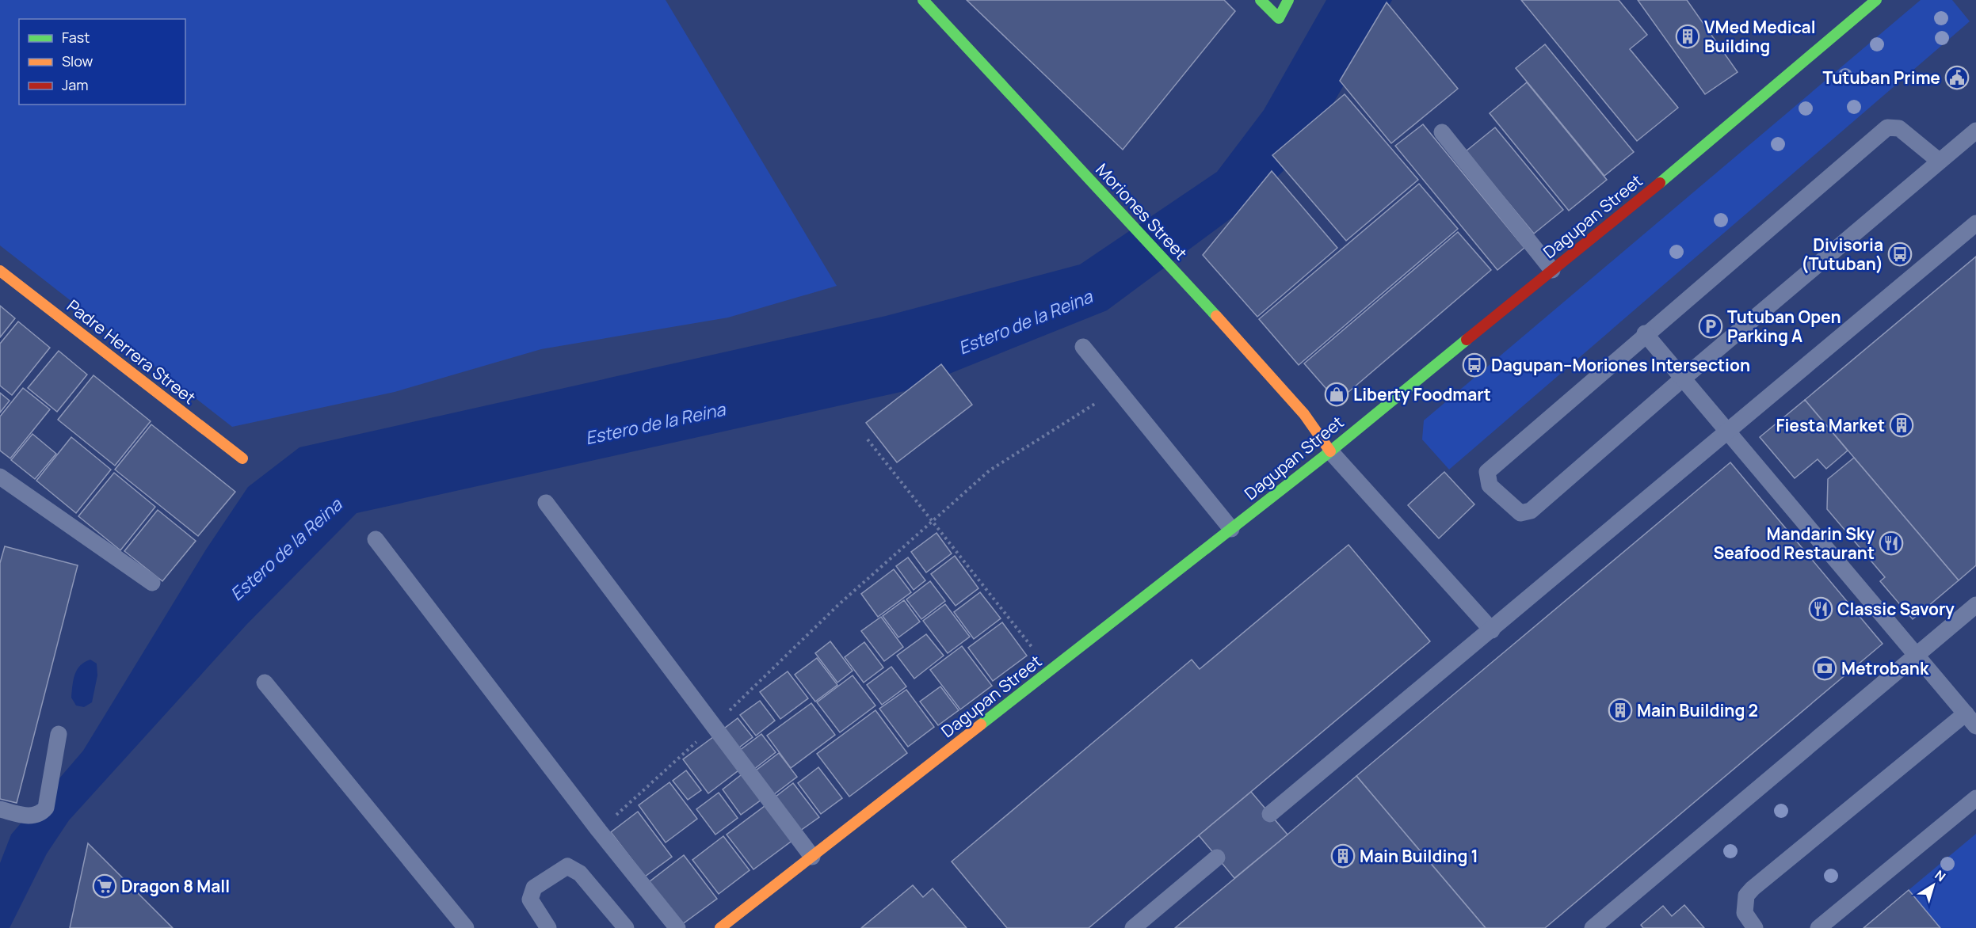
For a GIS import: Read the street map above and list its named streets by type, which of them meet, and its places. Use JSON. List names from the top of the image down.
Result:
{
  "streets": {
    "street": ["Moriones Street", "Dagupan Street", "Padre Herrera Street"]
  },
  "crossings": [
    ["Moriones Street", "Dagupan Street"]
  ],
  "water": ["Estero de la Reina"],
  "places": {
    "building": [
      "VMed Medical Building",
      "Fiesta Market",
      "Main Building 2",
      "Main Building 1"
    ],
    "public building": ["Tutuban Prime"],
    "bus stop": ["Divisoria (Tutuban)", "Dagupan–Moriones Intersection"],
    "parking": ["Tutuban Open Parking A"],
    "shop": ["Liberty Foodmart"],
    "restaurant": ["Mandarin Sky Seafood Restaurant", "Classic Savory"],
    "bank": ["Metrobank"],
    "supermarket": ["Dragon 8 Mall"]
  },
  "legend": ["Fast", "Slow", "Jam"],
  "north": "top right"
}
